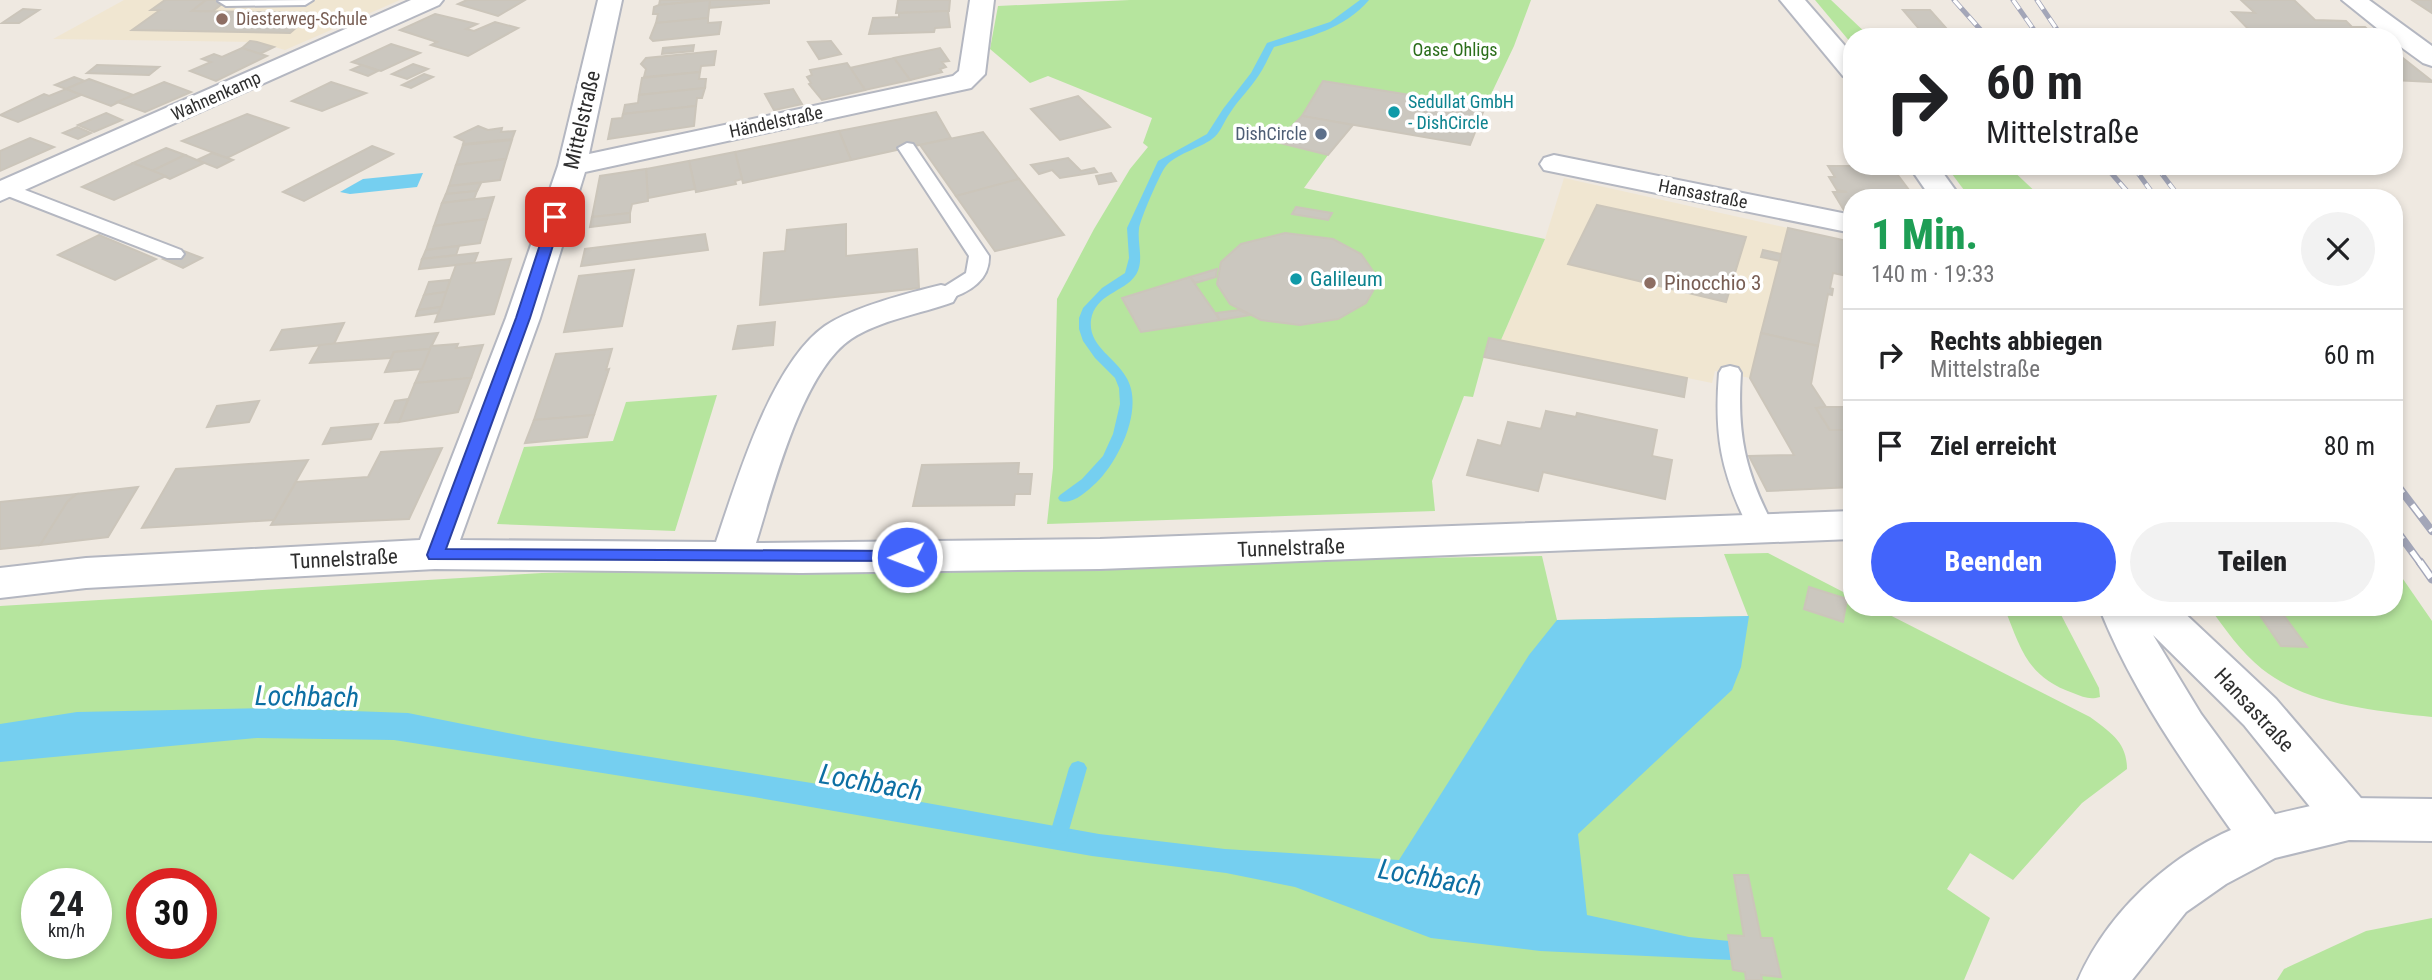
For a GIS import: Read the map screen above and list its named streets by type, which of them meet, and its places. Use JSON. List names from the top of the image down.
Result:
{
  "streets": {
    "street": [
      "Wahnenkamp",
      "Mittelstraße",
      "Händelstraße",
      "Hansastraße",
      "Tunnelstraße"
    ]
  },
  "crossings": [
    ["Mittelstraße", "Händelstraße"],
    ["Mittelstraße", "Tunnelstraße"]
  ],
  "water": ["Lochbach"],
  "parks": ["Oase Ohligs"],
  "places": [
    "Diesterweg-Schule",
    "Sedullat GmbH - DishCircle",
    "DishCircle",
    "Galileum",
    "Pinocchio 3"
  ],
  "page": {
    "turn": ["60 m", "Mittelstraße"],
    "heading": ["1 Min.", "140 m · 19:33"],
    "list": [
      {
        "name": "Rechts abbiegen",
        "note": "Mittelstraße",
        "value": "60 m"
      },
      {
        "name": "Ziel erreicht",
        "value": "80 m"
      }
    ],
    "buttons": ["Beenden", "Teilen"],
    "speed": "24 km/h",
    "limit": "30"
  }
}
